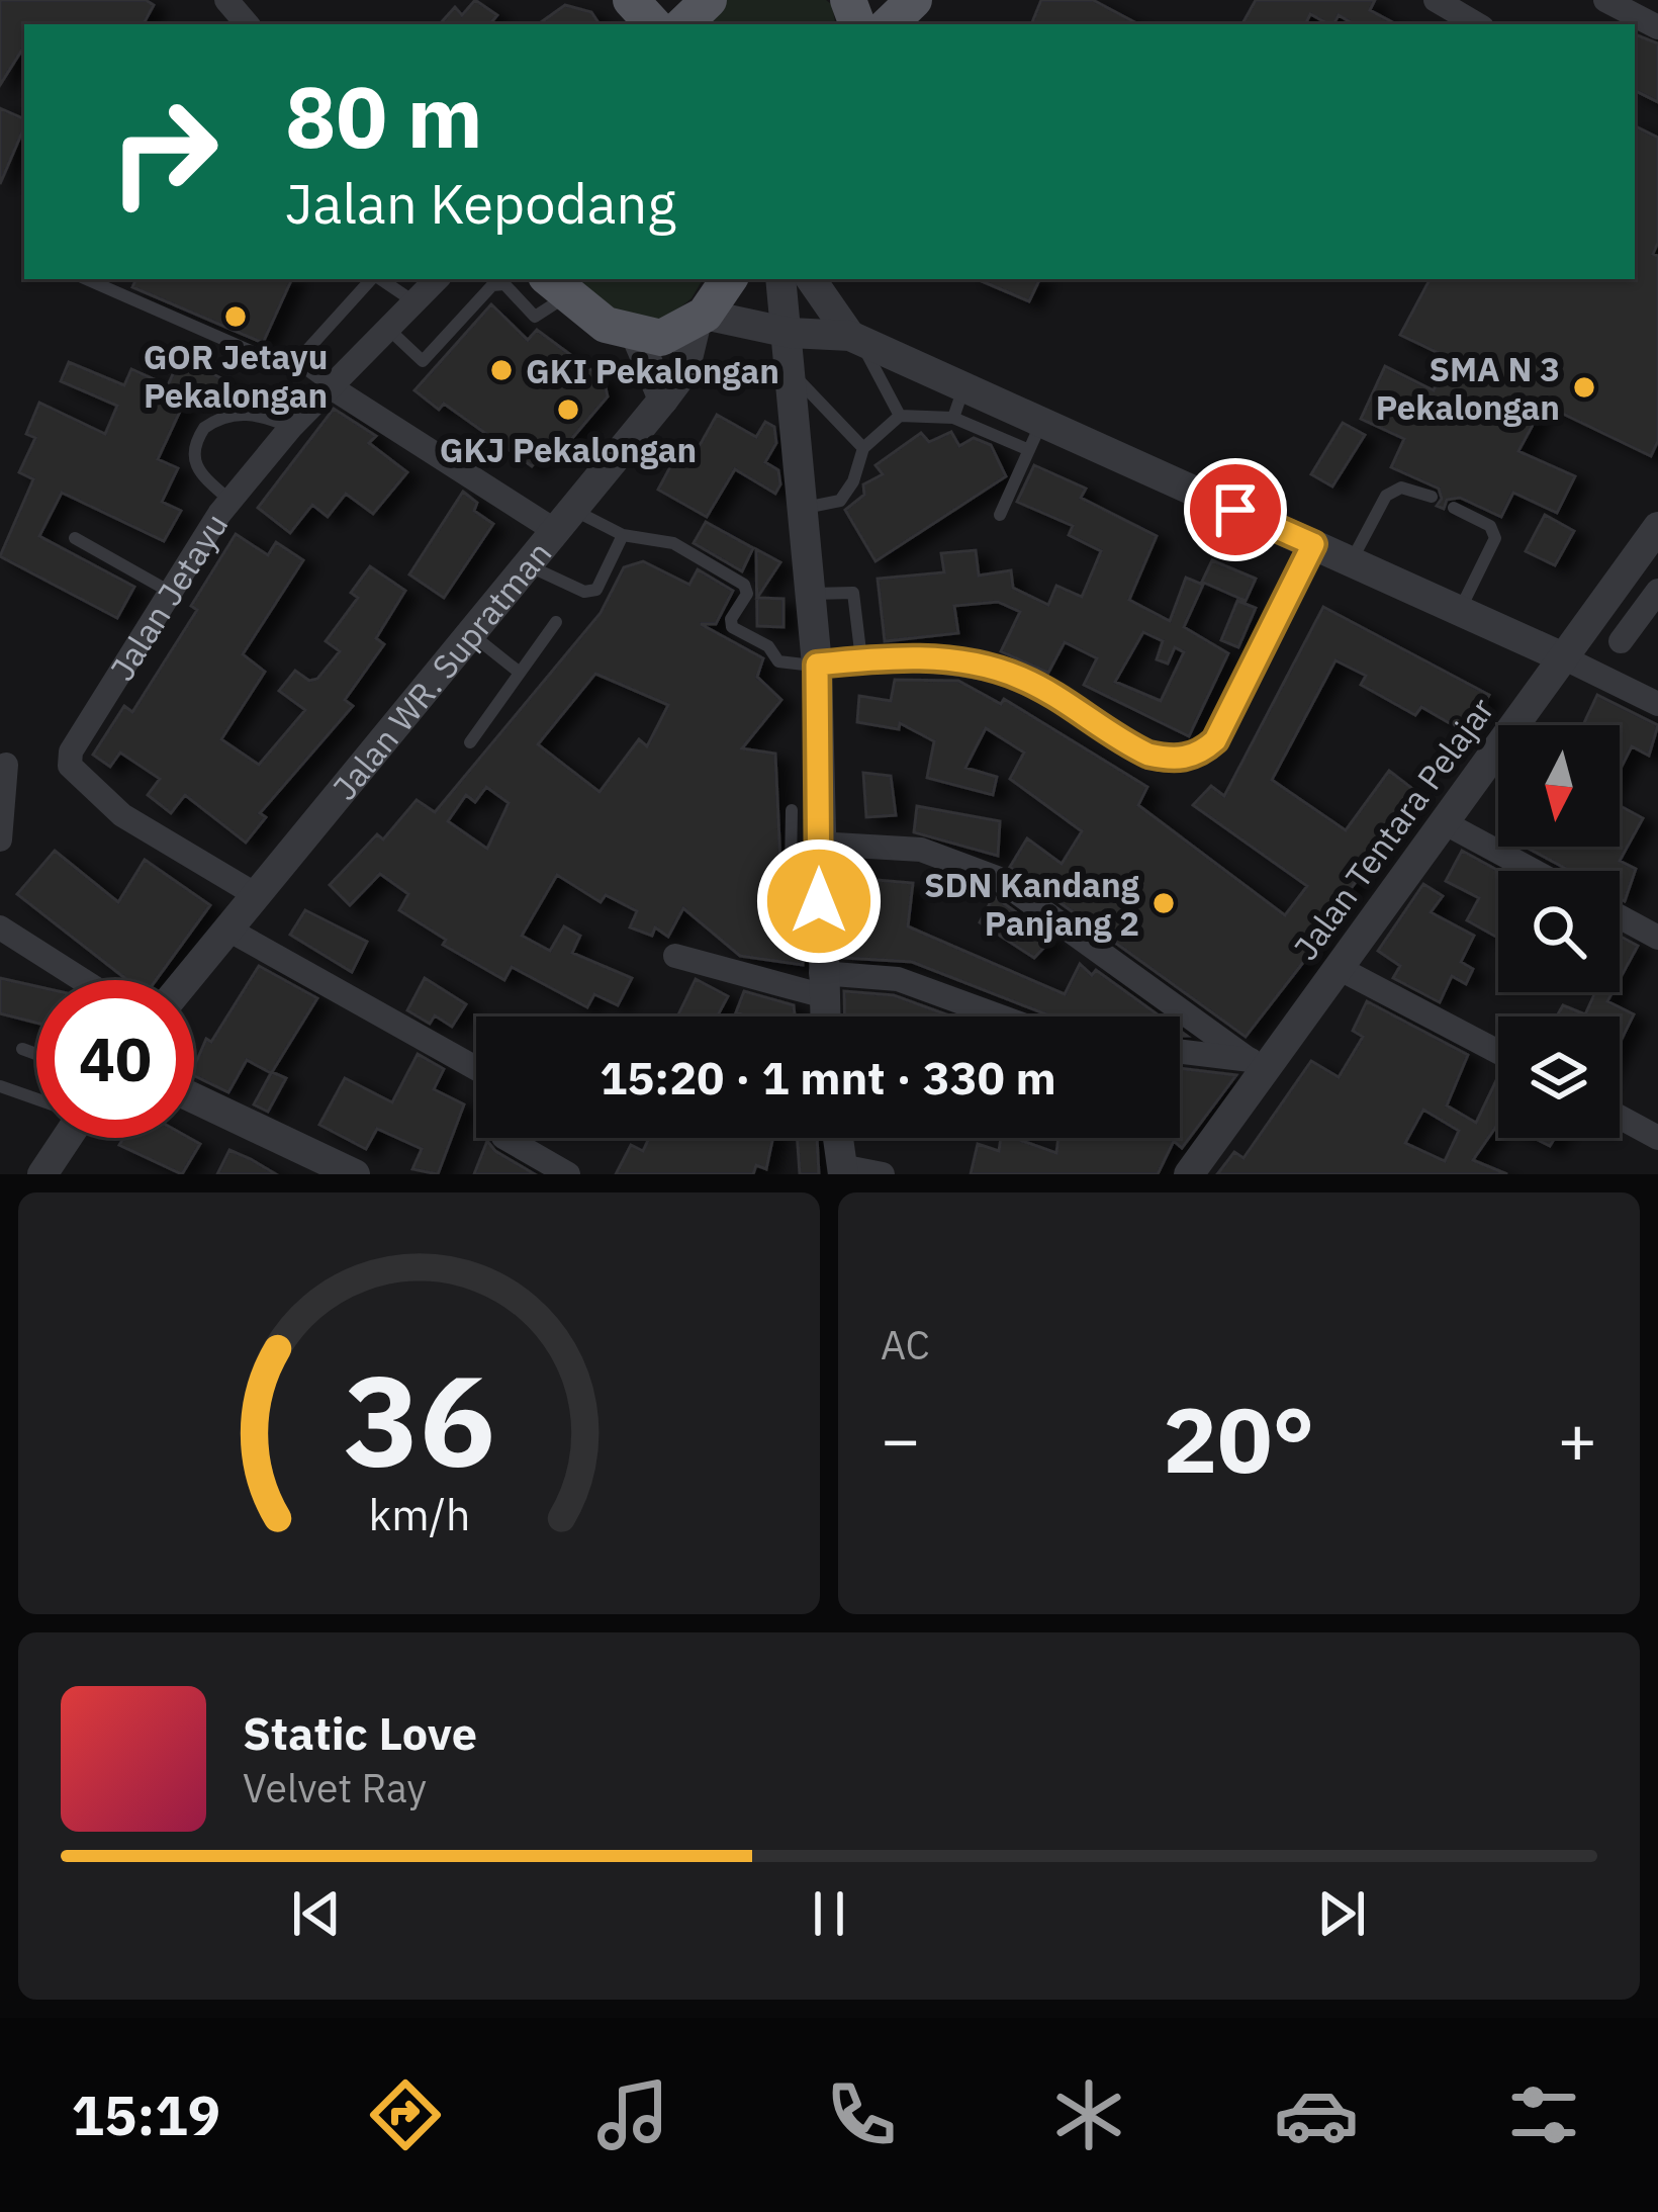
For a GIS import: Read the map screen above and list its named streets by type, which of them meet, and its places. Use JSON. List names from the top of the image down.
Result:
{
  "streets": {
    "street": ["Jalan Jetayu", "Jalan WR. Supratman", "Jalan Tentara Pelajar"]
  },
  "crossings": [
    ["Jalan Jetayu", "Jalan WR. Supratman"]
  ],
  "places": [
    "GOR Jetayu Pekalongan",
    "GKI Pekalongan",
    "SMA N 3 Pekalongan",
    "GKJ Pekalongan",
    "SDN Kandang Panjang 2"
  ],
  "north": "bottom",
  "page": {
    "turn": ["80 m", "Jalan Kepodang"],
    "limit": "40",
    "trip": "15:20 · 1 mnt · 330 m",
    "tile": "AC",
    "heat": ["−", "20°", "+"],
    "song": ["Static Love", "Velvet Ray"],
    "tabs": "15:19",
    "gauge": ["36", "km/h"]
  }
}
